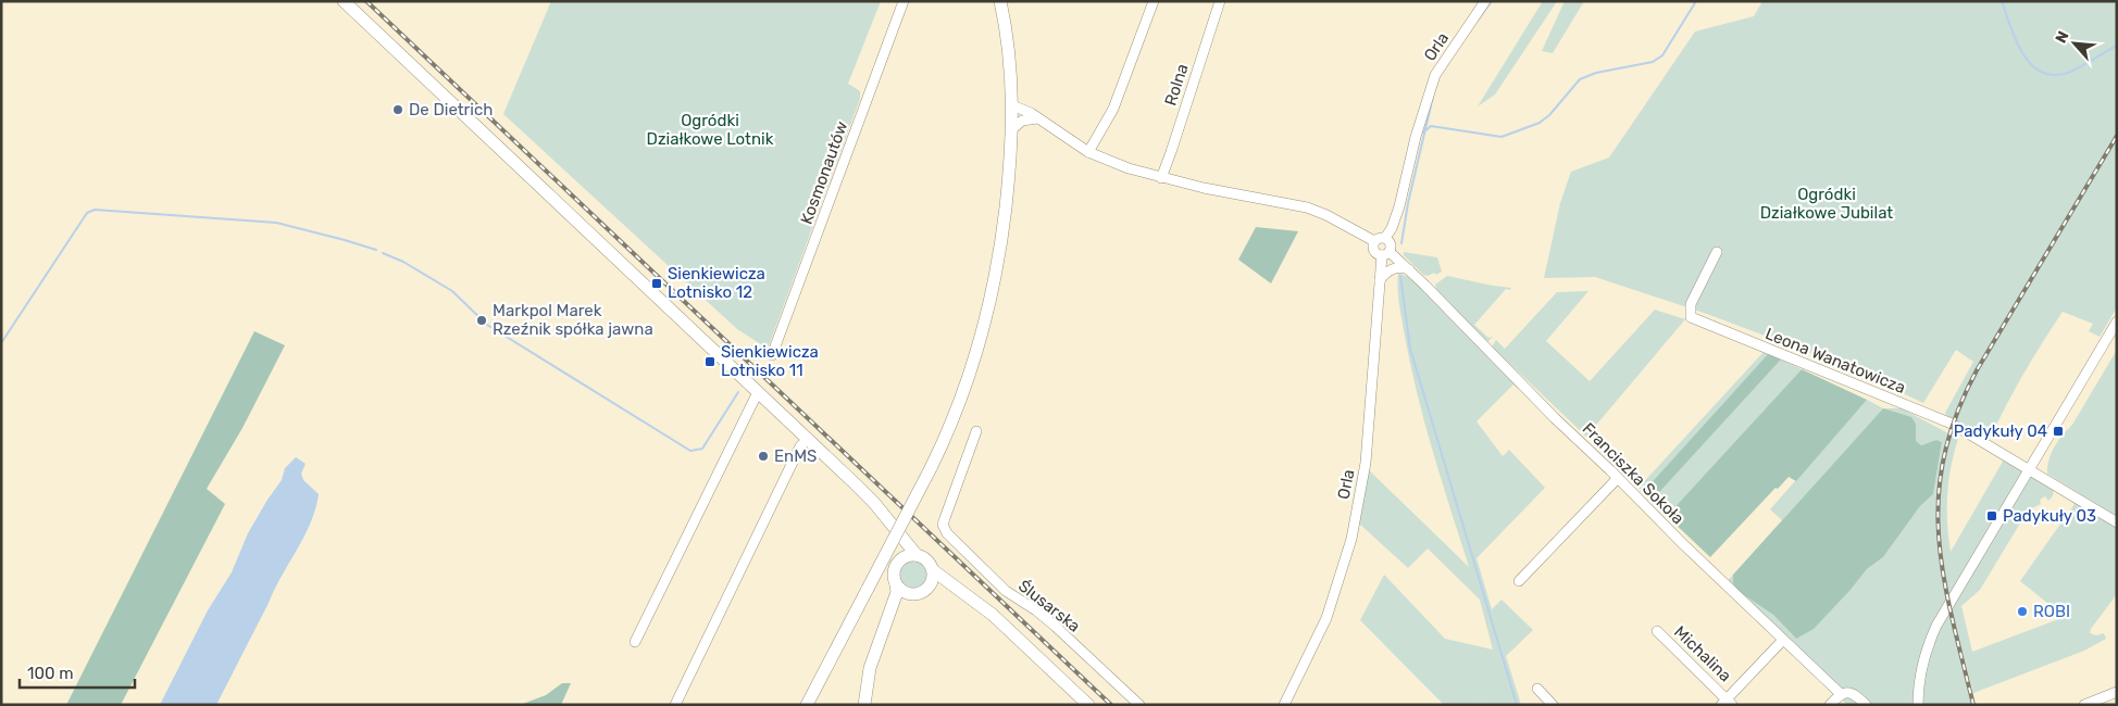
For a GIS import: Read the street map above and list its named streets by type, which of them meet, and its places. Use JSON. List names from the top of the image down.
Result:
{
  "streets": {
    "street": [
      "Orla",
      "Rolna",
      "Kosmonautów",
      "Leona Wanatowicza",
      "Franciszka Sokoła",
      "Ślusarska",
      "Michalina"
    ]
  },
  "crossings": [
    ["Orla", "Franciszka Sokoła"],
    ["Franciszka Sokoła", "Michalina"]
  ],
  "parks": ["Ogródki Działkowe Lotnik", "Ogródki Działkowe Jubilat"],
  "places": {
    "other": [
      "De Dietrich",
      "Markpol Marek Rzeźnik spółka jawna",
      "EnMS",
      "ROBI"
    ],
    "transit": [
      "Sienkiewicza Lotnisko 12",
      "Sienkiewicza Lotnisko 11",
      "Padykuły 04",
      "Padykuły 03"
    ]
  },
  "scale_bar": "100 m",
  "north": "top left"
}
